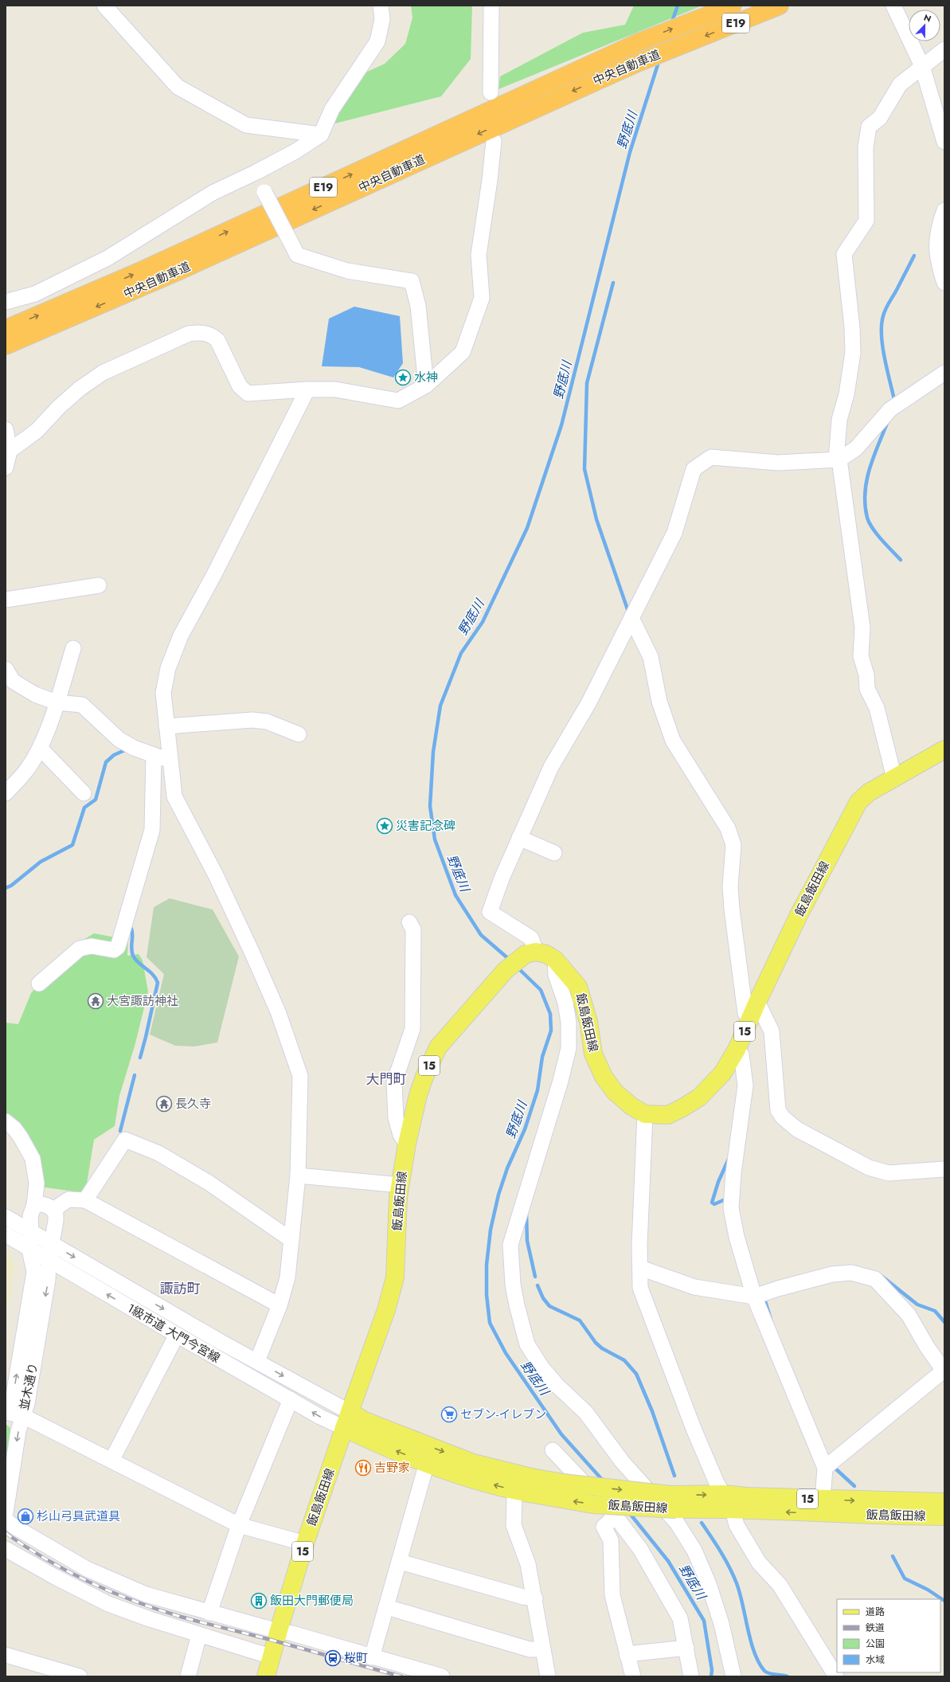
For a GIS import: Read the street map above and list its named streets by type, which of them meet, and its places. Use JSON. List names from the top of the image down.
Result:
{
  "streets": {
    "highway": ["E19", "中央自動車道"],
    "main road": ["飯島飯田線", "15"],
    "street": ["1級市道 大門今宮線", "並木通り"]
  },
  "crossings": [
    ["飯島飯田線", "1級市道 大門今宮線"],
    ["1級市道 大門今宮線", "並木通り"]
  ],
  "districts": ["大門町", "諏訪町"],
  "water": ["野底川"],
  "places": {
    "place": ["水神", "災害記念碑"],
    "temple": ["大宮諏訪神社", "長久寺"],
    "supermarket": ["セブン-イレブン"],
    "restaurant": ["吉野家"],
    "shop": ["杉山弓具武道具"],
    "building": ["飯田大門郵便局"],
    "station": ["桜町"]
  },
  "legend": [
    "道路",
    "鉄道",
    "公園",
    "水域"
  ],
  "north": "top"
}
